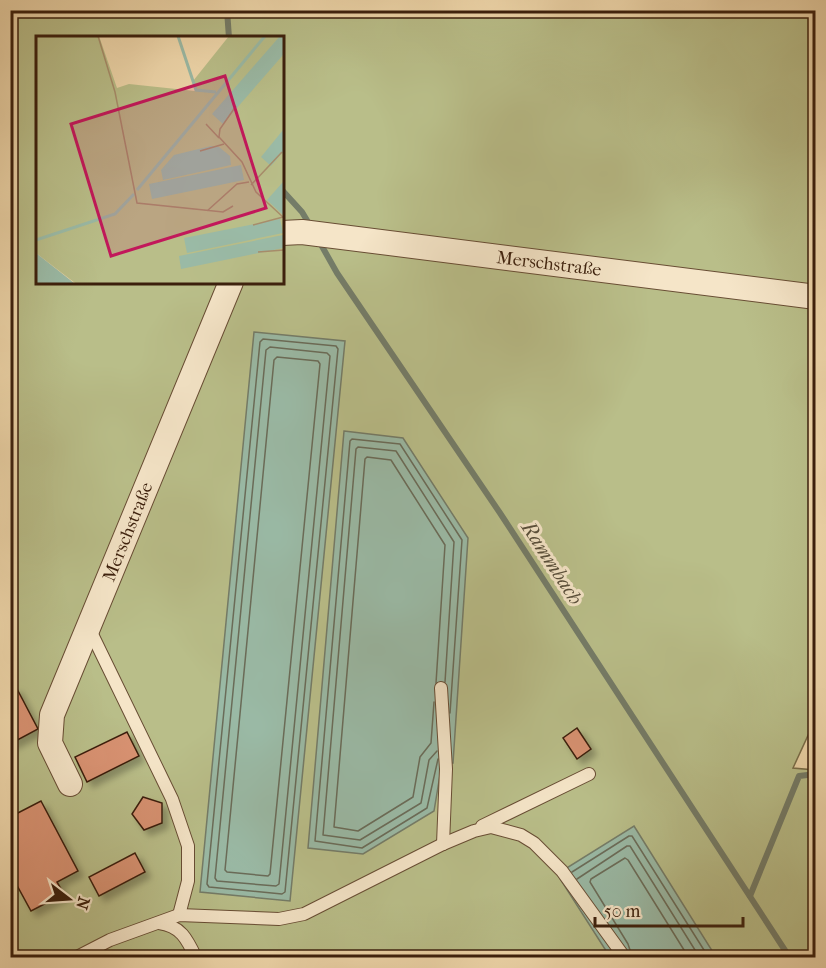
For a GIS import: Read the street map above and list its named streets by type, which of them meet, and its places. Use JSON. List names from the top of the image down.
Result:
{
  "streets": {
    "street": ["Merschstraße"]
  },
  "water": ["Rammbach"],
  "scale_bar": "50 m",
  "north": "right"
}
